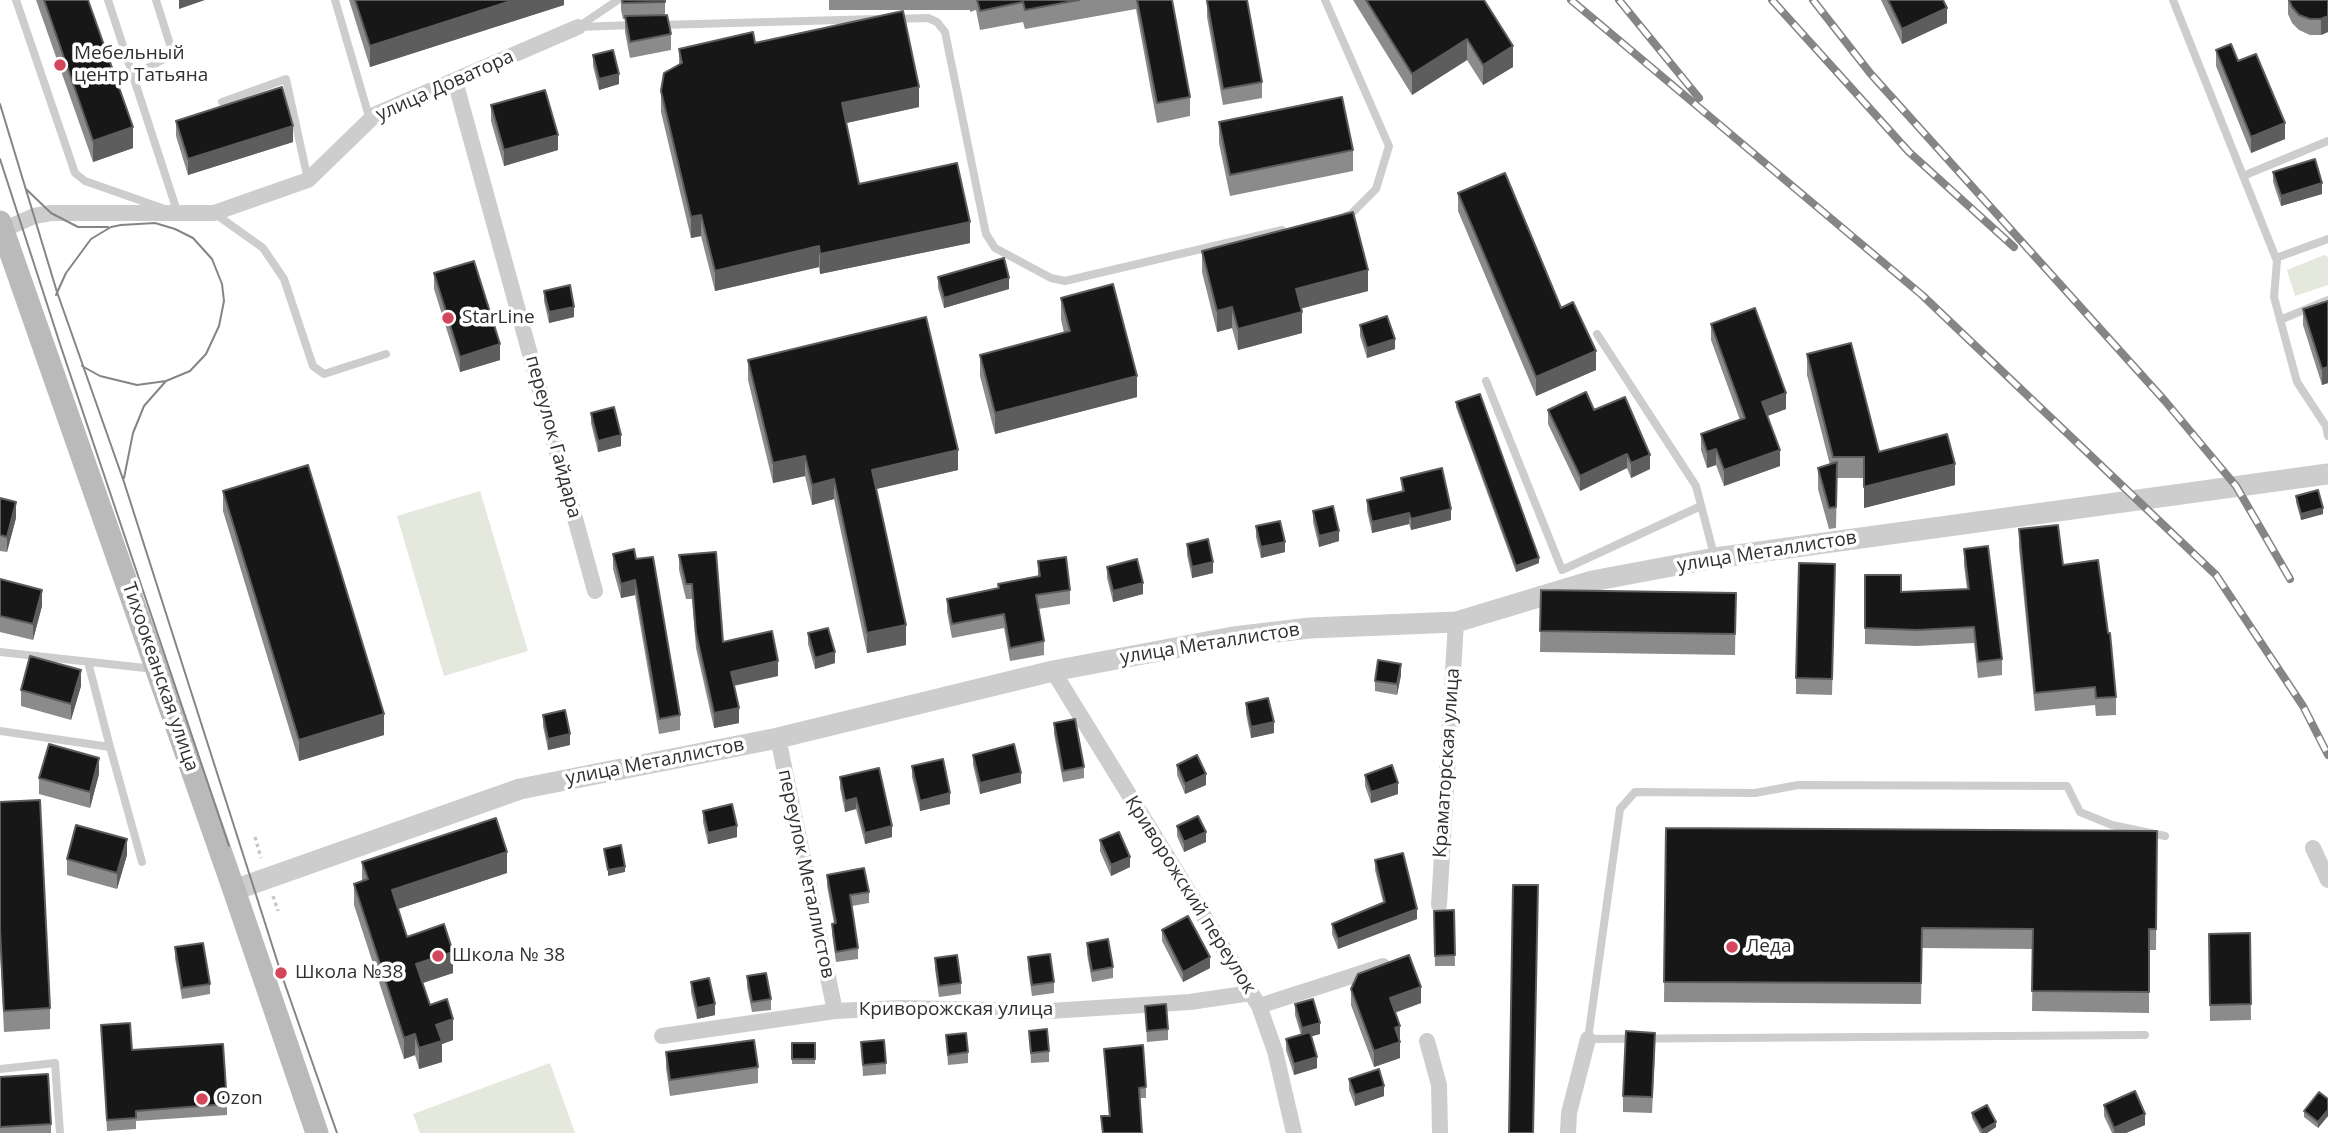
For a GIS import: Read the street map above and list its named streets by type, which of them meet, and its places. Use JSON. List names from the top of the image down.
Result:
{
  "streets": {
    "main road": ["Тихоокеанская улица"],
    "street": [
      "улица Доватора",
      "переулок Гайдара",
      "улица Металлистов",
      "Краматорская улица",
      "переулок Металлистов",
      "Криворожский переулок",
      "Криворожская улица"
    ]
  },
  "crossings": [
    ["улица Доватора", "переулок Гайдара"],
    ["улица Доватора", "Тихоокеанская улица"],
    ["улица Металлистов", "Тихоокеанская улица"],
    ["улица Металлистов", "Краматорская улица"],
    ["улица Металлистов", "переулок Металлистов"],
    ["улица Металлистов", "Криворожский переулок"],
    ["переулок Металлистов", "Криворожская улица"],
    ["Криворожский переулок", "Криворожская улица"]
  ],
  "places": [
    "Мебельный центр Татьяна",
    "StarLine",
    "Леда",
    "Школа № 38",
    "Школа №38",
    "Ozon"
  ]
}
